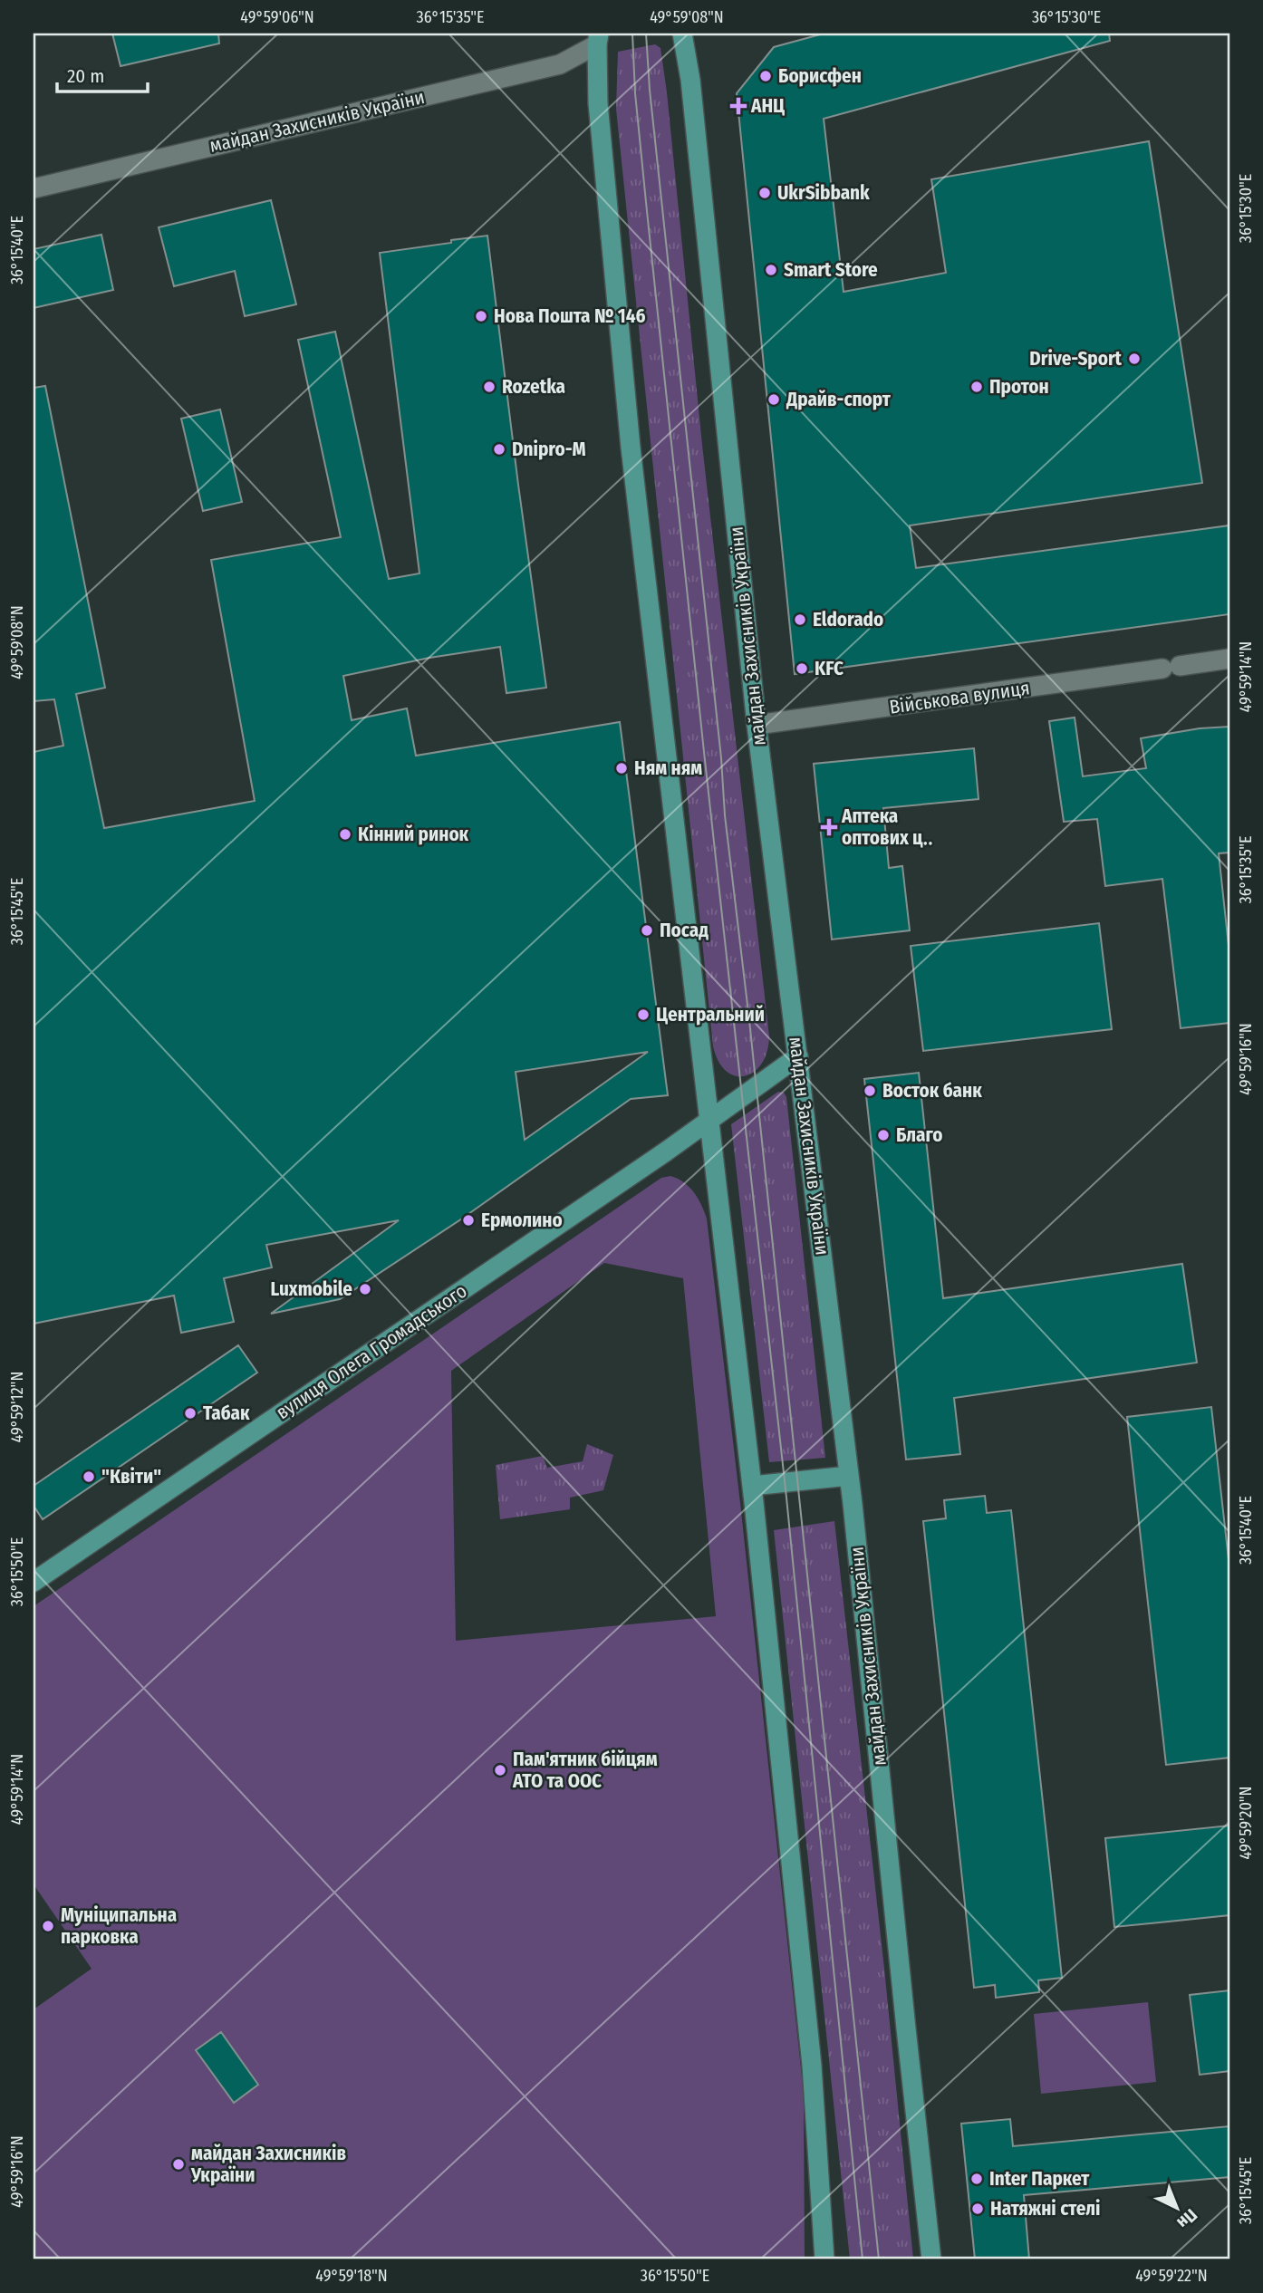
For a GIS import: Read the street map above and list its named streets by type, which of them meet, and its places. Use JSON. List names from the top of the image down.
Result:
{
  "streets": {
    "main road": ["майдан Захисників України", "вулиця Олега Громадського"],
    "street": ["Військова вулиця"]
  },
  "crossings": [
    ["майдан Захисників України", "Військова вулиця"],
    ["майдан Захисників України", "вулиця Олега Громадського"]
  ],
  "places": {
    "other": [
      "Борисфен",
      "UkrSibbank",
      "Smart Store",
      "Нова Пошта № 146",
      "Drive-Sport",
      "Rozetka",
      "Протон",
      "Драйв-спорт",
      "Dnipro-M",
      "Eldorado",
      "KFC",
      "Ням ням",
      "Кінний ринок",
      "Посад",
      "Центральний",
      "Восток банк",
      "Благо",
      "Ермолино",
      "Luxmobile",
      "Табак",
      "\"Квіти\"",
      "Пам'ятник бійцям АТО та ООС",
      "Муніципальна парковка",
      "майдан Захисників України",
      "Inter Паркет",
      "Натяжні стелі"
    ],
    "health": ["АНЦ", "Аптека оптових ц‥"]
  },
  "scale_bar": "20 m",
  "north": "bottom right",
  "coordinates": [
    "49°59'06\"N",
    "36°15'35\"E",
    "49°59'08\"N",
    "36°15'30\"E",
    "36°15'40\"E",
    "49°59'14\"N",
    "36°15'45\"E",
    "49°59'16\"N",
    "49°59'12\"N",
    "36°15'50\"E",
    "49°59'20\"N",
    "49°59'18\"N",
    "49°59'22\"N"
  ]
}
